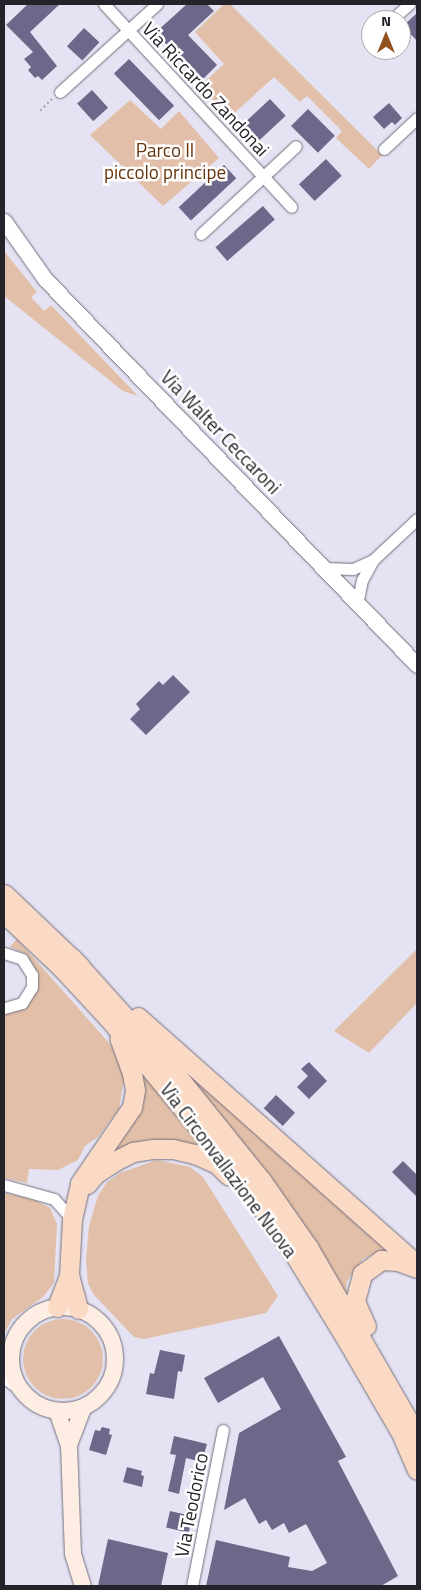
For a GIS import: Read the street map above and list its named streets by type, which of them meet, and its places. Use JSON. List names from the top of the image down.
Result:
{
  "streets": {
    "main road": ["Via Circonvallazione Nuova"],
    "street": ["Via Riccardo Zandonai", "Via Walter Ceccaroni", "Via Teodorico"]
  },
  "parks": ["Parco Il piccolo principe"],
  "north": "top"
}
